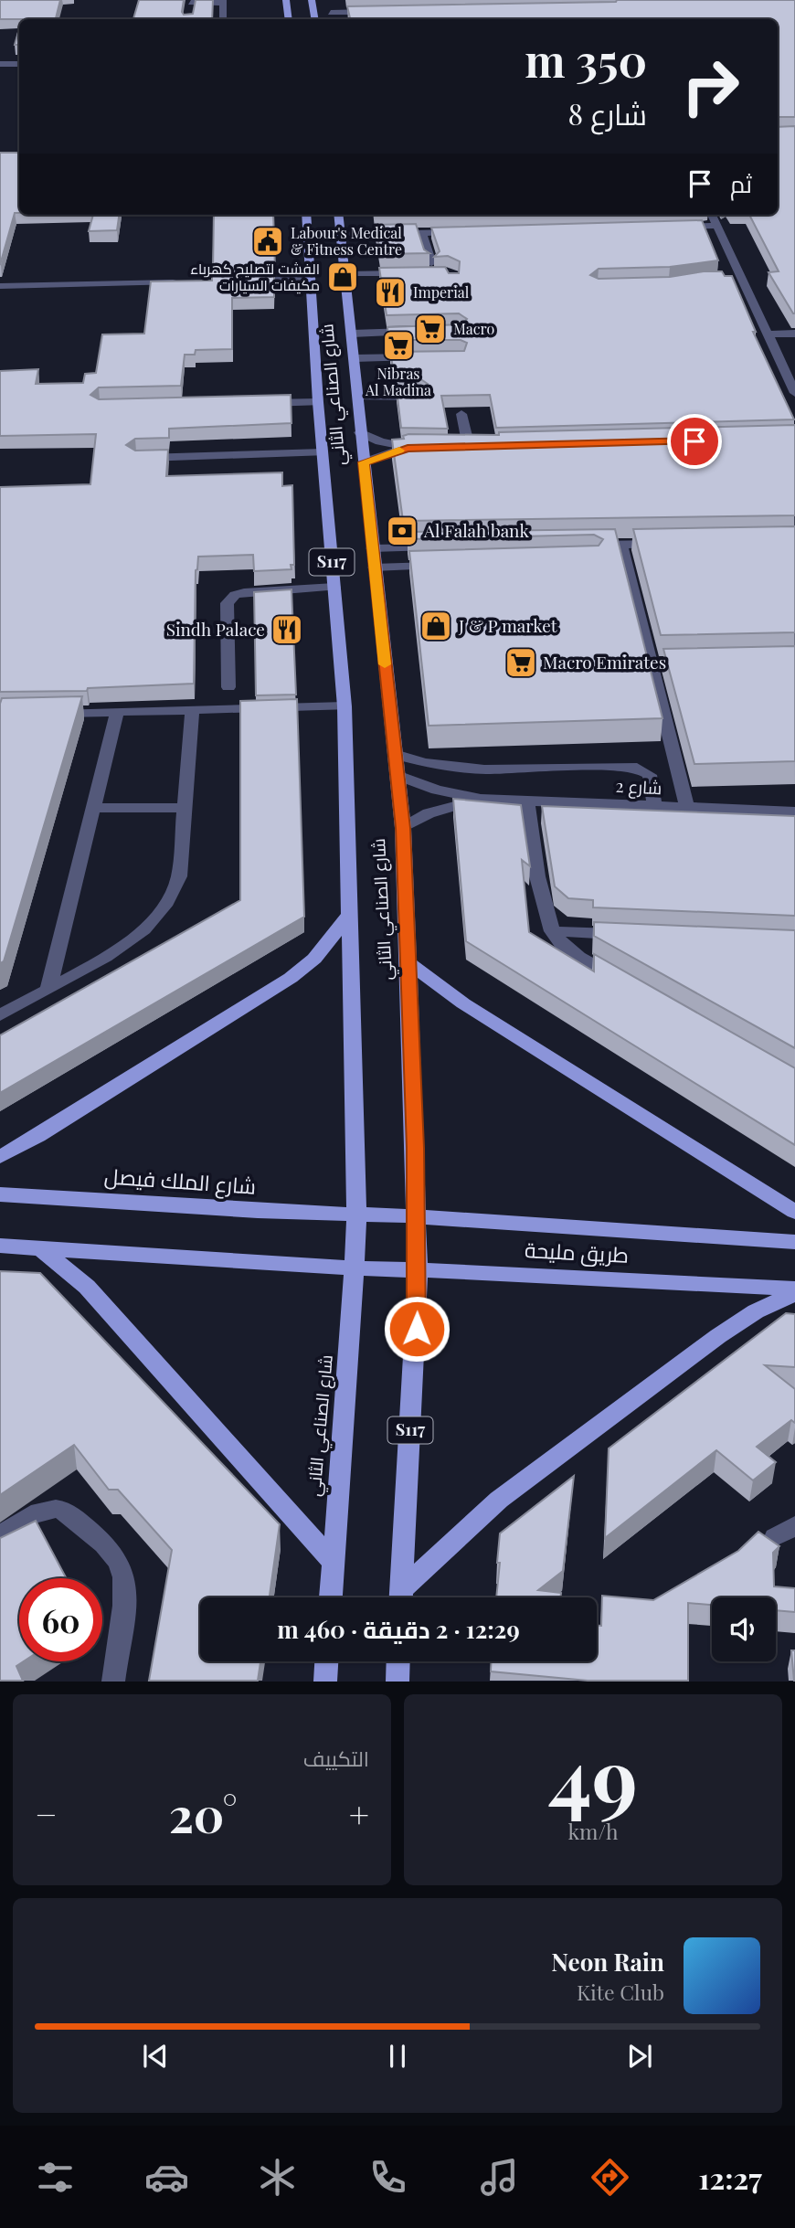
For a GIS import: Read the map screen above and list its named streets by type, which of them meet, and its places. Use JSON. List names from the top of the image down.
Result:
{
  "streets": {
    "main road": [
      "شارع الصناعي الثاني",
      "S117",
      "شارع الملك فيصل",
      "طريق مليحة"
    ],
    "street": ["شارع 2"]
  },
  "crossings": [
    ["شارع الصناعي الثاني", "شارع 2"],
    ["شارع الصناعي الثاني", "شارع الملك فيصل"],
    ["شارع الصناعي الثاني", "طريق مليحة"],
    ["شارع الملك فيصل", "طريق مليحة"]
  ],
  "places": {
    "public building": ["Labour's Medical & Fitness Centre"],
    "shop": ["الفشت لتصلیح کھرباء مکیفات السیارات", "J & P market"],
    "restaurant": ["Imperial", "Sindh Palace"],
    "supermarket": ["Macro", "Nibras Al Madina", "Macro Emirates"],
    "bank": ["Al Falah bank"]
  },
  "page": {
    "turn": ["350 m", "شارع 8"],
    "then": "ثم",
    "limit": "60",
    "trip": "12:29 · 2 دقيقة · 460 m",
    "tile": [
      ["49", "km/h"],
      "التكييف"
    ],
    "heat": ["−", "20°", "+"],
    "song": ["Neon Rain", "Kite Club"],
    "tabs": "12:27"
  }
}
